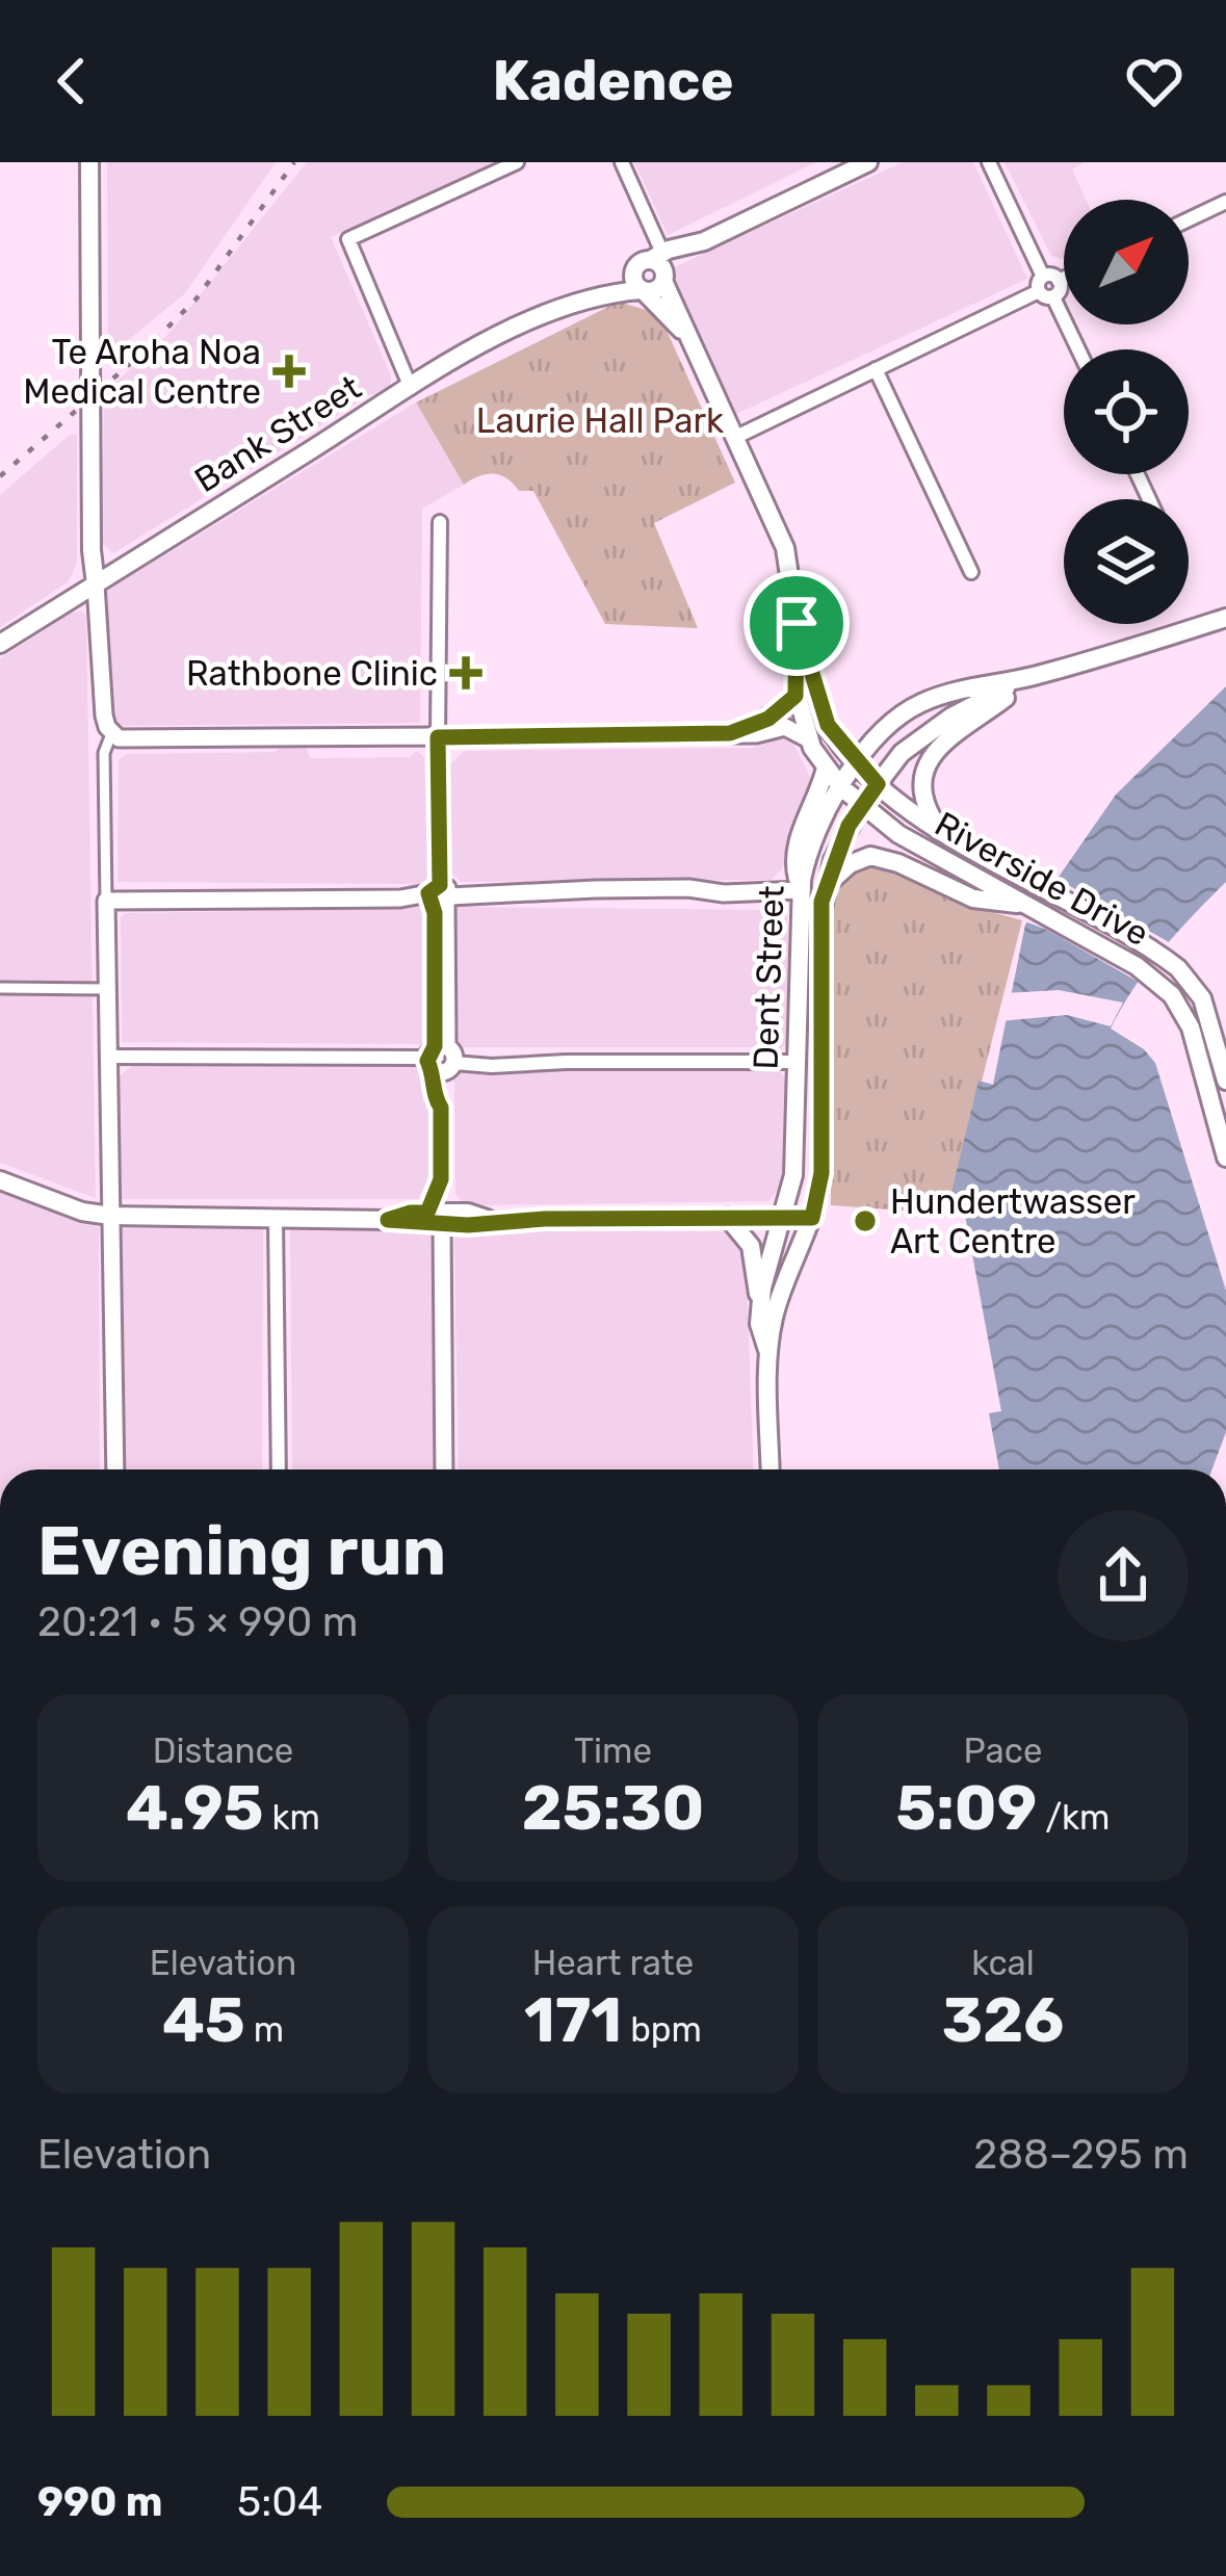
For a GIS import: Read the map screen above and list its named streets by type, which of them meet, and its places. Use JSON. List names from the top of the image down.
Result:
{
  "streets": {
    "main road": ["Bank Street", "Riverside Drive", "Dent Street"]
  },
  "crossings": [
    ["Riverside Drive", "Dent Street"]
  ],
  "parks": ["Laurie Hall Park"],
  "places": {
    "health": ["Te Aroha Noa Medical Centre", "Rathbone Clinic"],
    "other": ["Hundertwasser Art Centre"]
  },
  "north": "top right",
  "page": {
    "header": "Kadence",
    "heading": ["Evening run", "20:21 · 5 × 990 m"],
    "stats": [
      ["Distance", "4.95 km"],
      ["Time", "25:30"],
      ["Pace", "5:09 /km"],
      ["Elevation", "45 m"],
      ["Heart rate", "171 bpm"],
      ["kcal", "326"]
    ],
    "chart": ["Elevation", "288–295 m"],
    "list": [
      {
        "name": "990 m",
        "note": "5:04"
      }
    ]
  }
}
